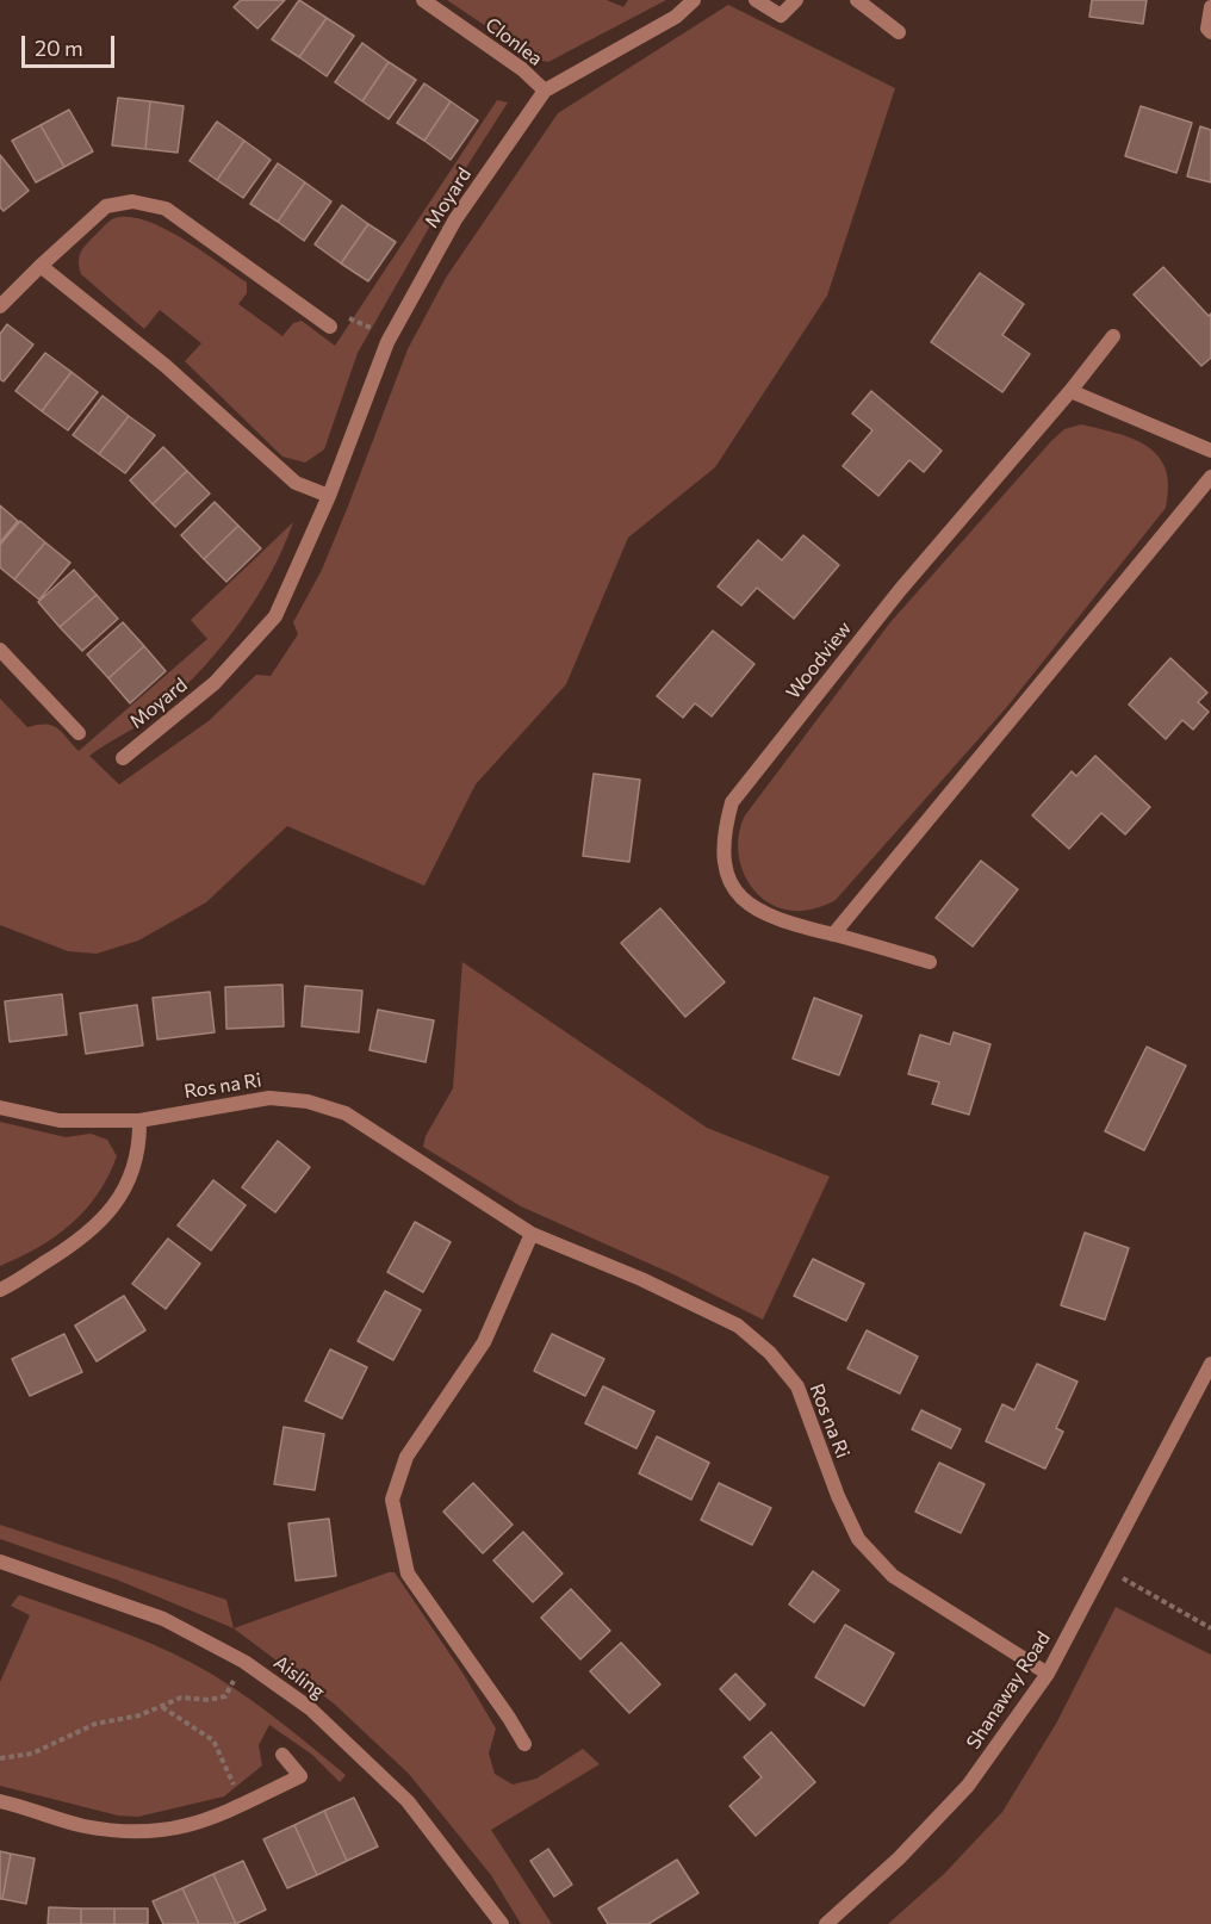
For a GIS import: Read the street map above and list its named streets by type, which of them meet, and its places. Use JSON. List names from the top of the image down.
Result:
{
  "streets": {
    "street": [
      "Clonlea",
      "Moyard",
      "Woodview",
      "Ros na Ri",
      "Aisling",
      "Shanaway Road"
    ]
  },
  "crossings": [
    ["Clonlea", "Moyard"],
    ["Ros na Ri", "Shanaway Road"]
  ],
  "scale_bar": "20 m"
}
